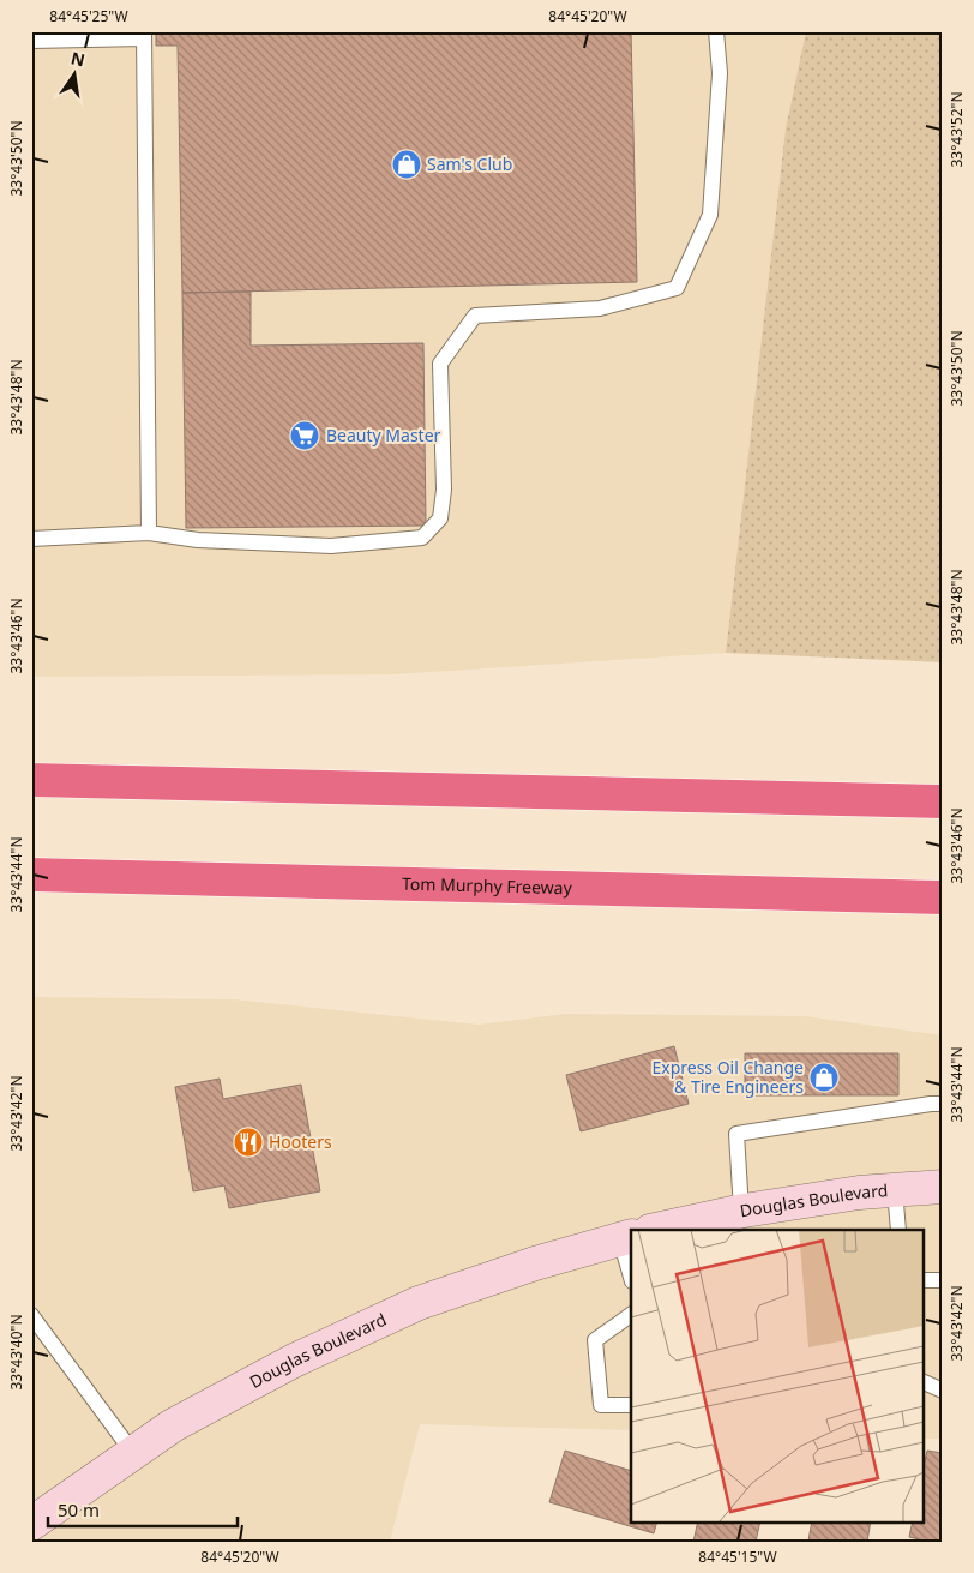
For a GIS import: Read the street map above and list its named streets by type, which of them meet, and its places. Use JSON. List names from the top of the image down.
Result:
{
  "streets": {
    "highway": ["Tom Murphy Freeway"],
    "main road": ["Douglas Boulevard"]
  },
  "places": {
    "shop": ["Sam's Club", "Express Oil Change & Tire Engineers"],
    "supermarket": ["Beauty Master"],
    "restaurant": ["Hooters"]
  },
  "scale_bar": "50 m",
  "north": "top",
  "coordinates": [
    "84°45'25\"W",
    "84°45'20\"W",
    "33°43'52\"N",
    "33°43'50\"N",
    "33°43'48\"N",
    "33°43'46\"N",
    "33°43'44\"N",
    "33°43'42\"N",
    "33°43'40\"N",
    "84°45'15\"W"
  ]
}
